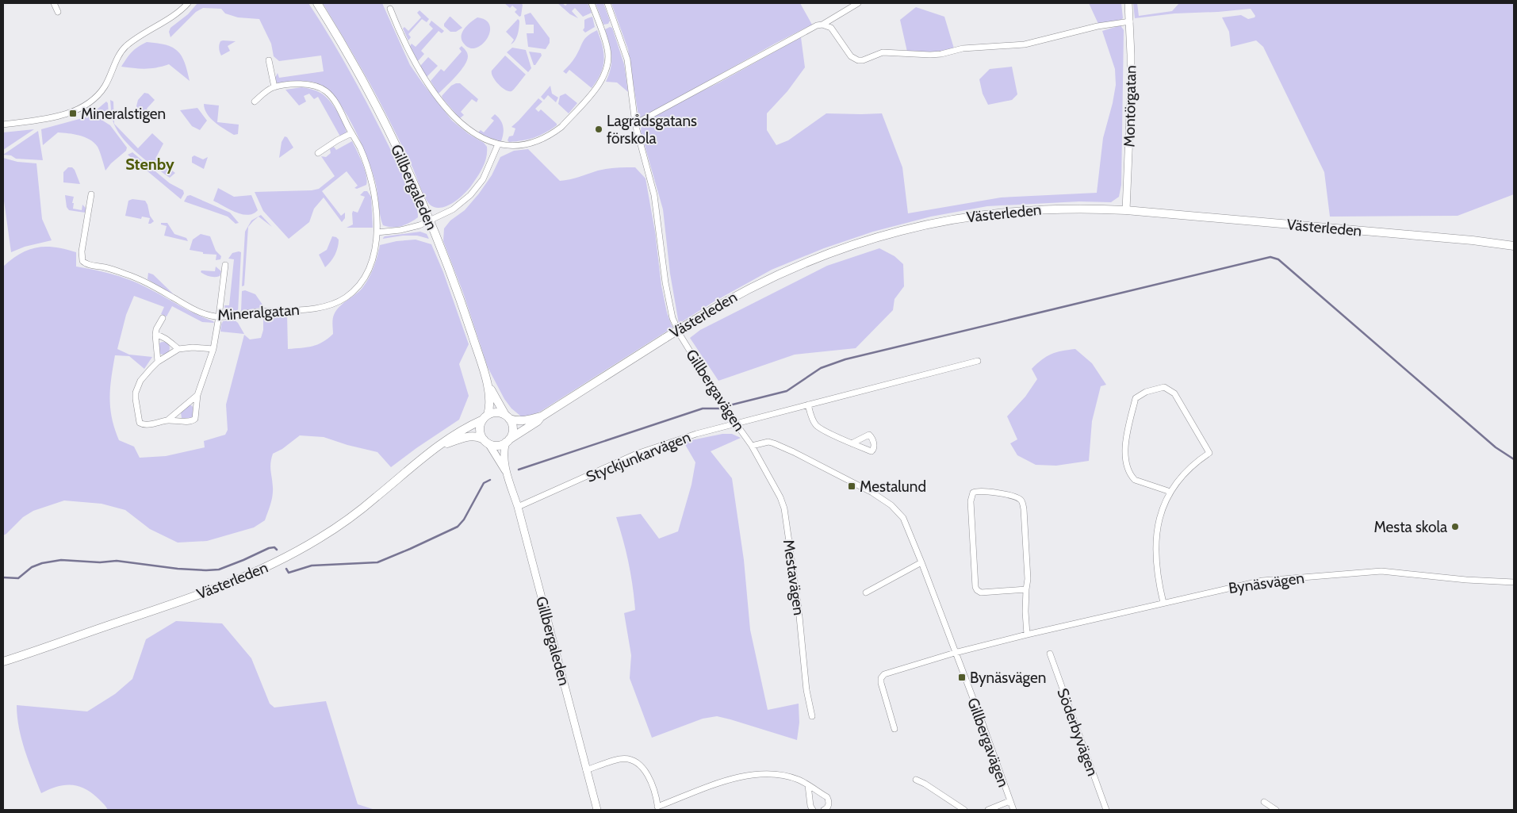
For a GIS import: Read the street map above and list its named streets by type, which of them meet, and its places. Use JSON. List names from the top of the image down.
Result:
{
  "streets": {
    "main road": ["Gillbergaleden", "Västerleden"],
    "street": [
      "Montörgatan",
      "Mineralgatan",
      "Gillbergavägen",
      "Styckjunkarvägen",
      "Mestavägen",
      "Bynäsvägen",
      "Söderbyvägen"
    ]
  },
  "crossings": [
    ["Montörgatan", "Västerleden"],
    ["Gillbergaleden", "Västerleden"],
    ["Gillbergaleden", "Styckjunkarvägen"],
    ["Gillbergavägen", "Styckjunkarvägen"],
    ["Gillbergavägen", "Mestavägen"],
    ["Gillbergavägen", "Bynäsvägen"]
  ],
  "districts": ["Stenby"],
  "places": {
    "transit": ["Mineralstigen", "Mestalund", "Bynäsvägen"],
    "other": ["Lagrådsgatans förskola", "Mesta skola"]
  }
}
